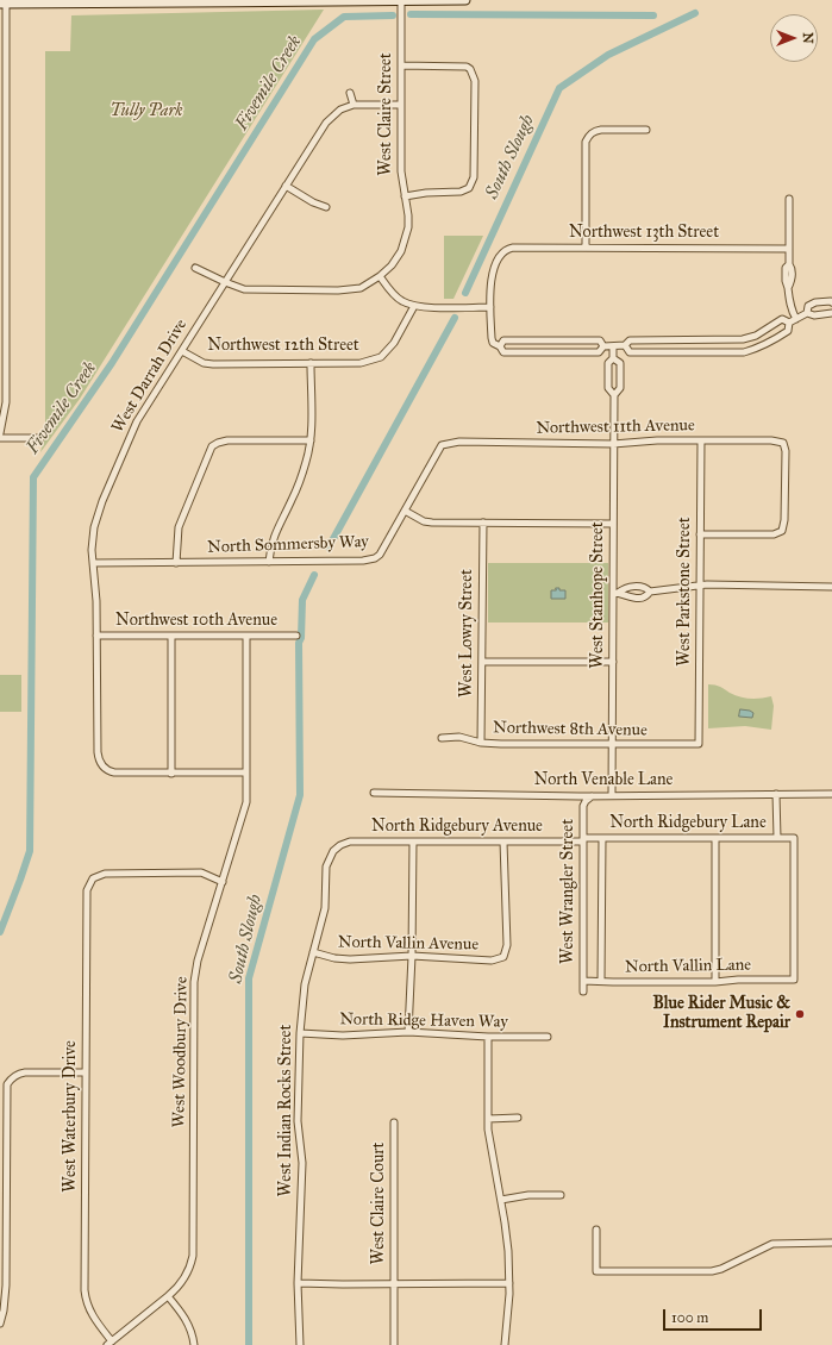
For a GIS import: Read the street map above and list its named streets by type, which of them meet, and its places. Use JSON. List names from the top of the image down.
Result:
{
  "streets": {
    "street": [
      "West Claire Street",
      "Northwest 13th Street",
      "Northwest 12th Street",
      "West Darrah Drive",
      "Northwest 11th Avenue",
      "North Sommersby Way",
      "West Parkstone Street",
      "West Stanhope Street",
      "Northwest 10th Avenue",
      "West Lowry Street",
      "Northwest 8th Avenue",
      "North Venable Lane",
      "North Ridgebury Lane",
      "North Ridgebury Avenue",
      "West Wrangler Street",
      "North Vallin Avenue",
      "North Vallin Lane",
      "North Ridge Haven Way",
      "West Woodbury Drive",
      "West Indian Rocks Street",
      "West Waterbury Drive",
      "West Claire Court"
    ]
  },
  "crossings": [
    ["West Claire Street", "West Darrah Drive"],
    ["Northwest 12th Street", "West Darrah Drive"],
    ["West Darrah Drive", "North Sommersby Way"],
    ["West Darrah Drive", "Northwest 10th Avenue"],
    ["Northwest 11th Avenue", "North Sommersby Way"],
    ["Northwest 11th Avenue", "West Parkstone Street"],
    ["Northwest 11th Avenue", "West Stanhope Street"],
    ["West Parkstone Street", "Northwest 8th Avenue"],
    ["West Stanhope Street", "Northwest 8th Avenue"],
    ["West Stanhope Street", "North Venable Lane"],
    ["Northwest 10th Avenue", "West Woodbury Drive"],
    ["West Lowry Street", "Northwest 8th Avenue"],
    ["North Venable Lane", "West Wrangler Street"],
    ["North Ridgebury Lane", "North Ridgebury Avenue"],
    ["North Ridgebury Lane", "West Wrangler Street"],
    ["North Ridgebury Lane", "North Vallin Lane"],
    ["North Ridgebury Avenue", "West Wrangler Street"],
    ["North Ridgebury Avenue", "North Vallin Avenue"],
    ["North Ridgebury Avenue", "West Indian Rocks Street"],
    ["West Wrangler Street", "North Vallin Lane"],
    ["North Vallin Avenue", "West Indian Rocks Street"],
    ["North Ridge Haven Way", "West Indian Rocks Street"],
    ["West Woodbury Drive", "West Waterbury Drive"]
  ],
  "water": ["Fivemile Creek", "South Slough"],
  "parks": ["Tully Park"],
  "places": ["Blue Rider Music & Instrument Repair"],
  "scale_bar": "100 m",
  "north": "right"
}
